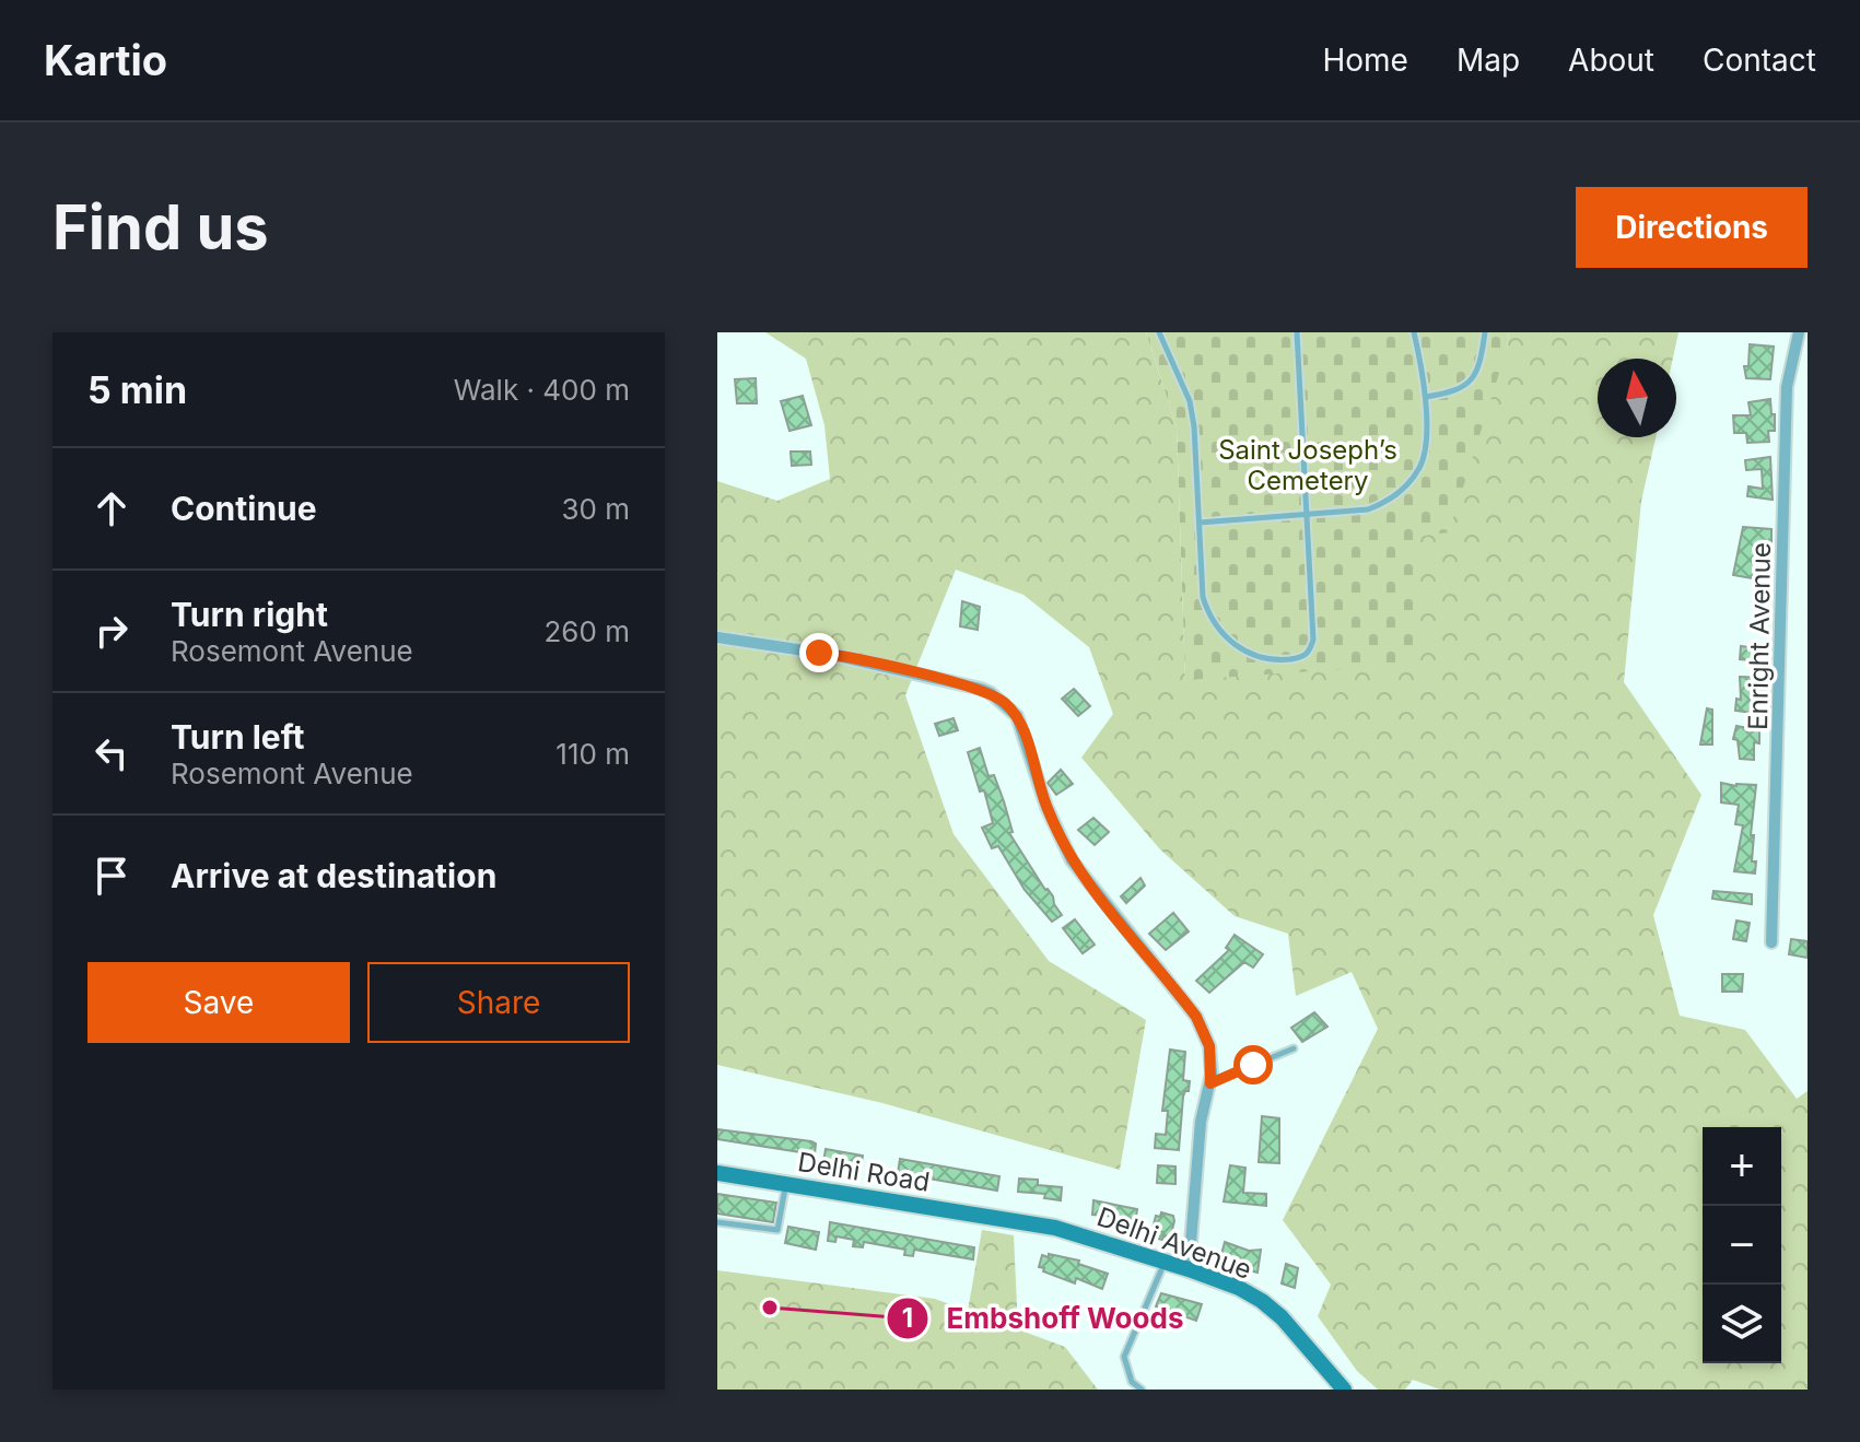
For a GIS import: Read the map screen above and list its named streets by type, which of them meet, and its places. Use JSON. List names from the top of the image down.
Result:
{
  "streets": {
    "street": ["Enright Avenue", "Delhi Road", "Delhi Avenue"]
  },
  "crossings": [
    ["Delhi Road", "Delhi Avenue"]
  ],
  "parks": ["Saint Joseph’s Cemetery"],
  "places": ["Embshoff Woods"],
  "north": "top",
  "page": {
    "header": "Kartio",
    "nav": [
      "Home",
      "Map",
      "About",
      "Contact"
    ],
    "buttons": [
      "Directions",
      ["Save", "Share"]
    ],
    "title": "Find us",
    "heading": ["5 min", "Walk · 400 m"],
    "list": [
      ["Continue", "30 m"],
      ["Turn right", "Rosemont Avenue", "260 m"],
      ["Turn left", "Rosemont Avenue", "110 m"],
      "Arrive at destination"
    ],
    "map_buttons": ["+", "−"]
  }
}
